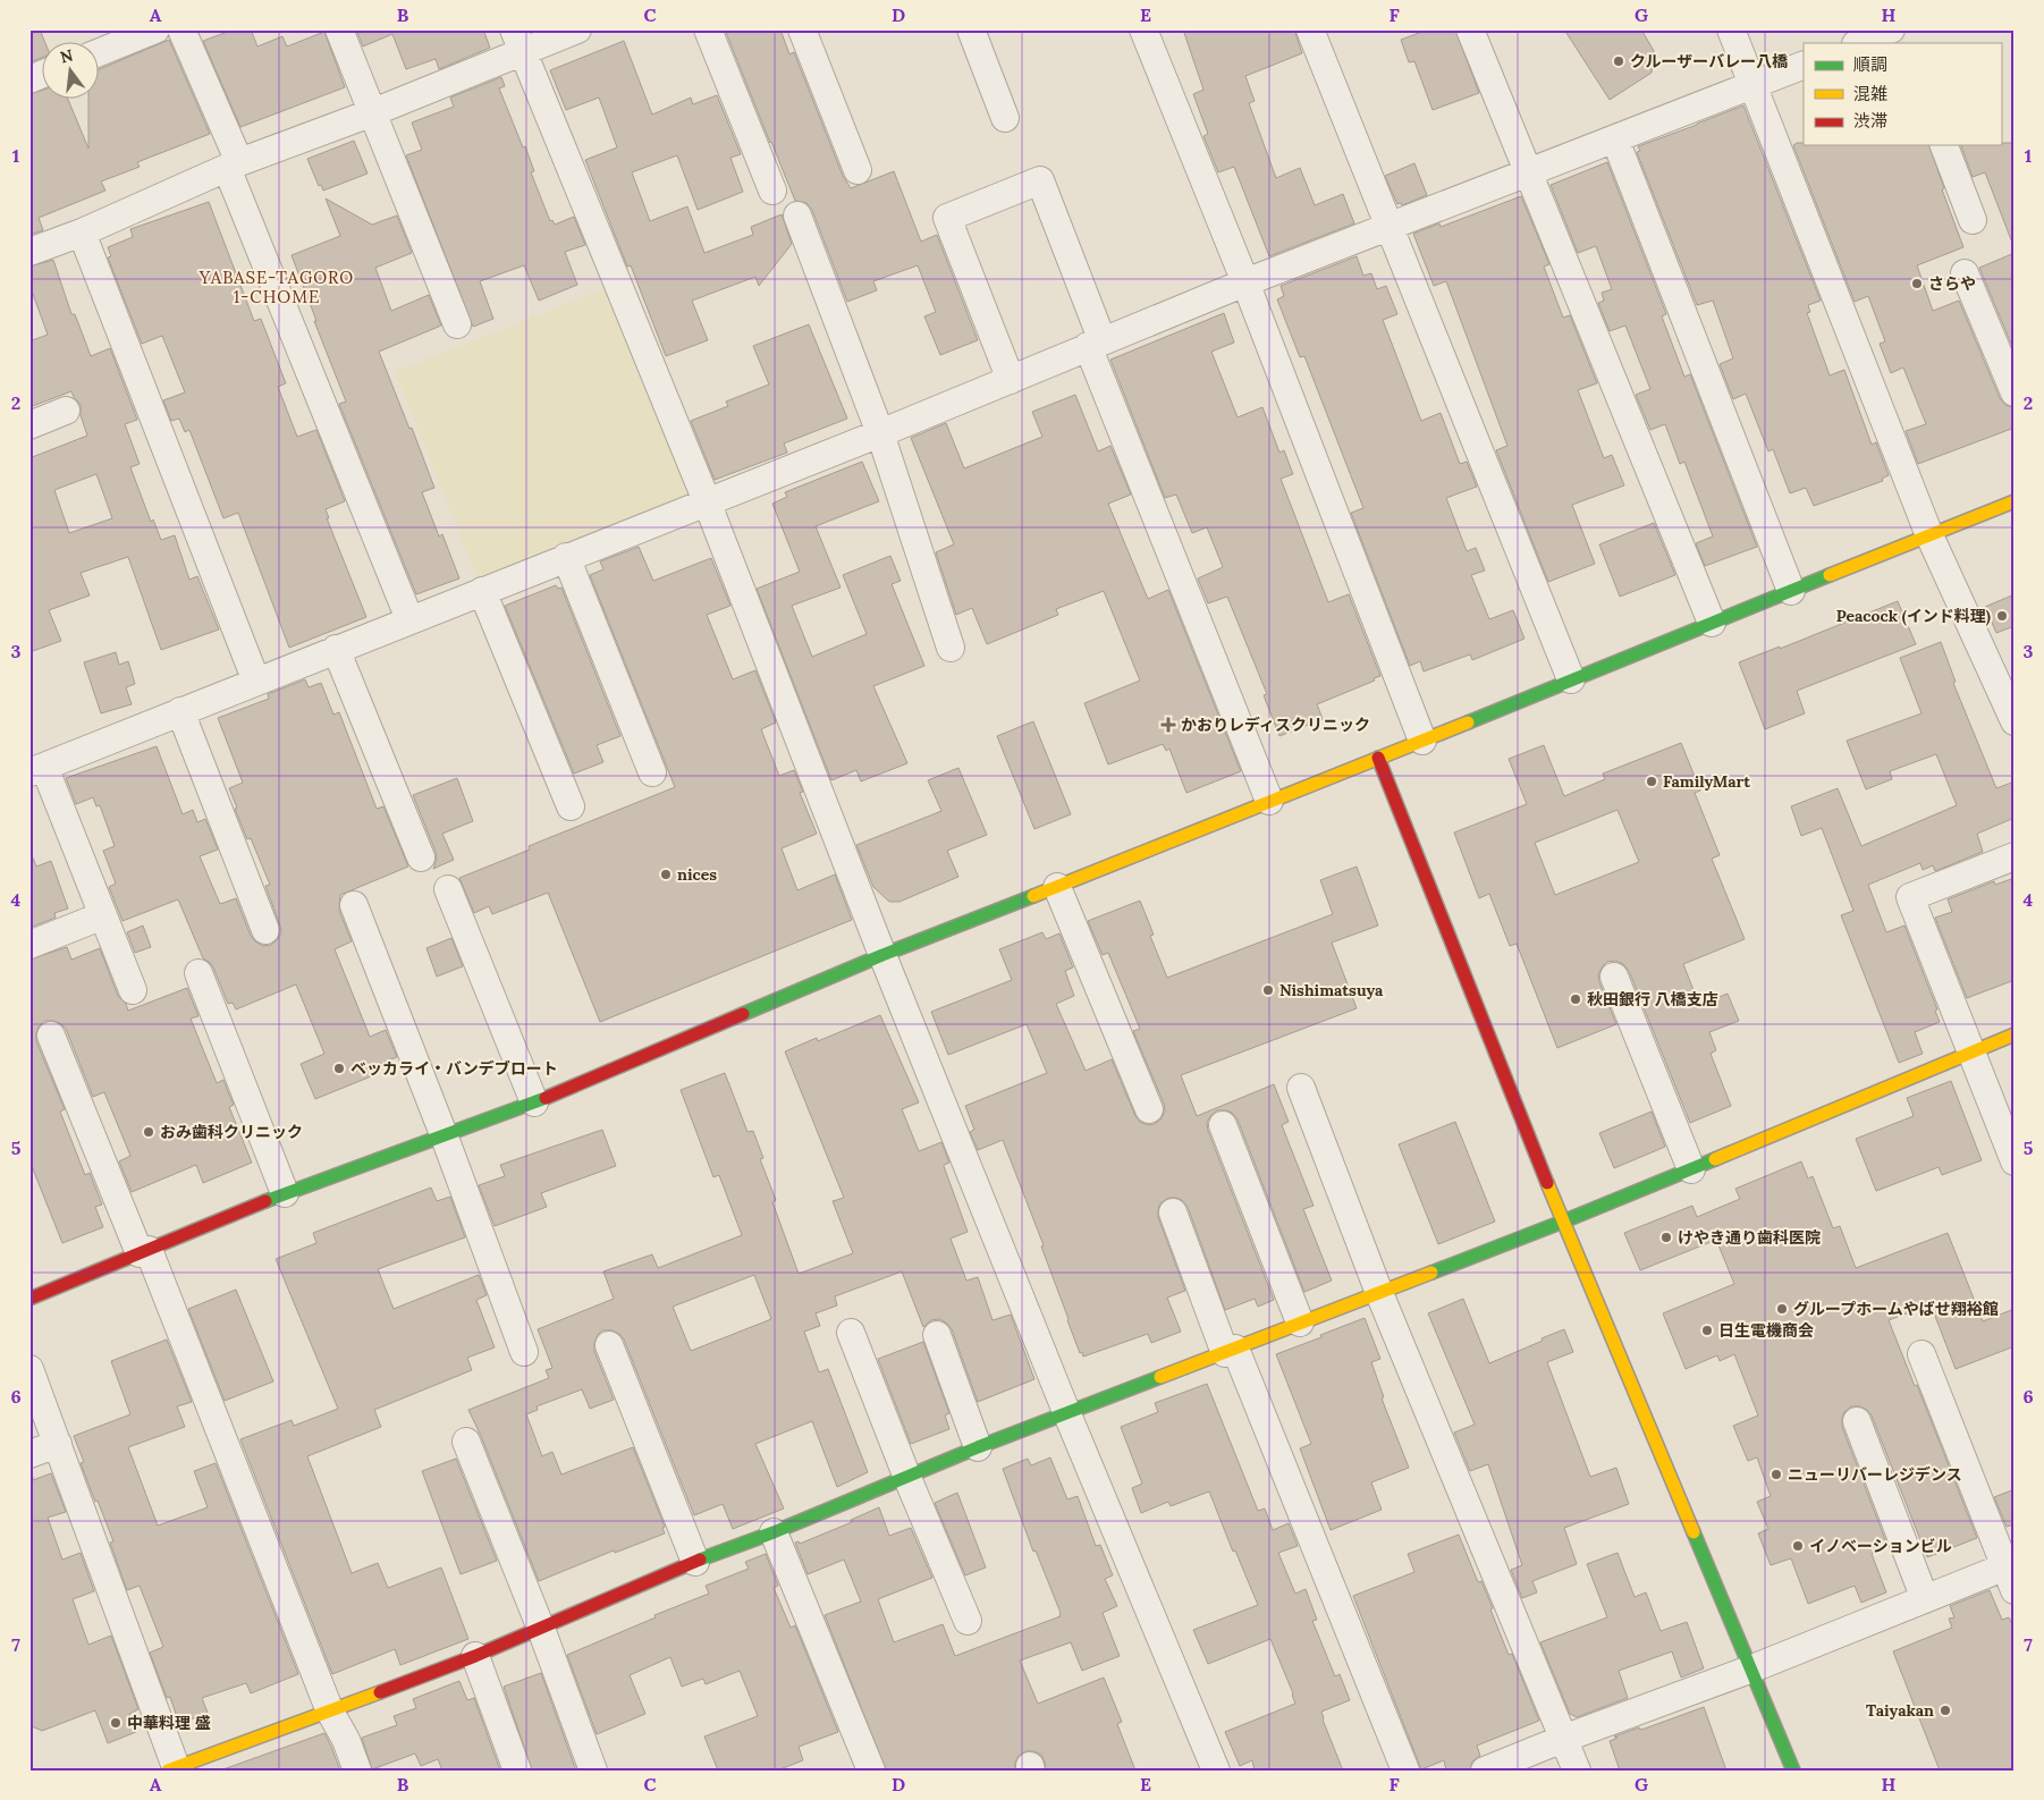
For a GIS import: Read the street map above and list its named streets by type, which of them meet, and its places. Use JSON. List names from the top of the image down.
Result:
{
  "districts": ["YABASE-TAGORO 1-CHOME"],
  "places": {
    "other": [
      "クルーザーバレー八橋",
      "さらや",
      "Peacock (インド料理)",
      "FamilyMart",
      "nices",
      "Nishimatsuya",
      "秋田銀行 八橋支店",
      "ベッカライ・バンデブロート",
      "おみ歯科クリニック",
      "けやき通り歯科医院",
      "グループホームやばせ翔裕館",
      "日生電機商会",
      "ニューリバーレジデンス",
      "イノベーションビル",
      "Taiyakan",
      "中華料理 盛"
    ],
    "health": ["かおりレディスクリニック"]
  },
  "legend": ["順調", "混雑", "渋滞"],
  "north": "top",
  "grid": {
    "columns": [
      "A",
      "B",
      "C",
      "D",
      "E",
      "F",
      "G",
      "H"
    ],
    "rows": [
      "1",
      "2",
      "3",
      "4",
      "5",
      "6",
      "7"
    ]
  }
}
